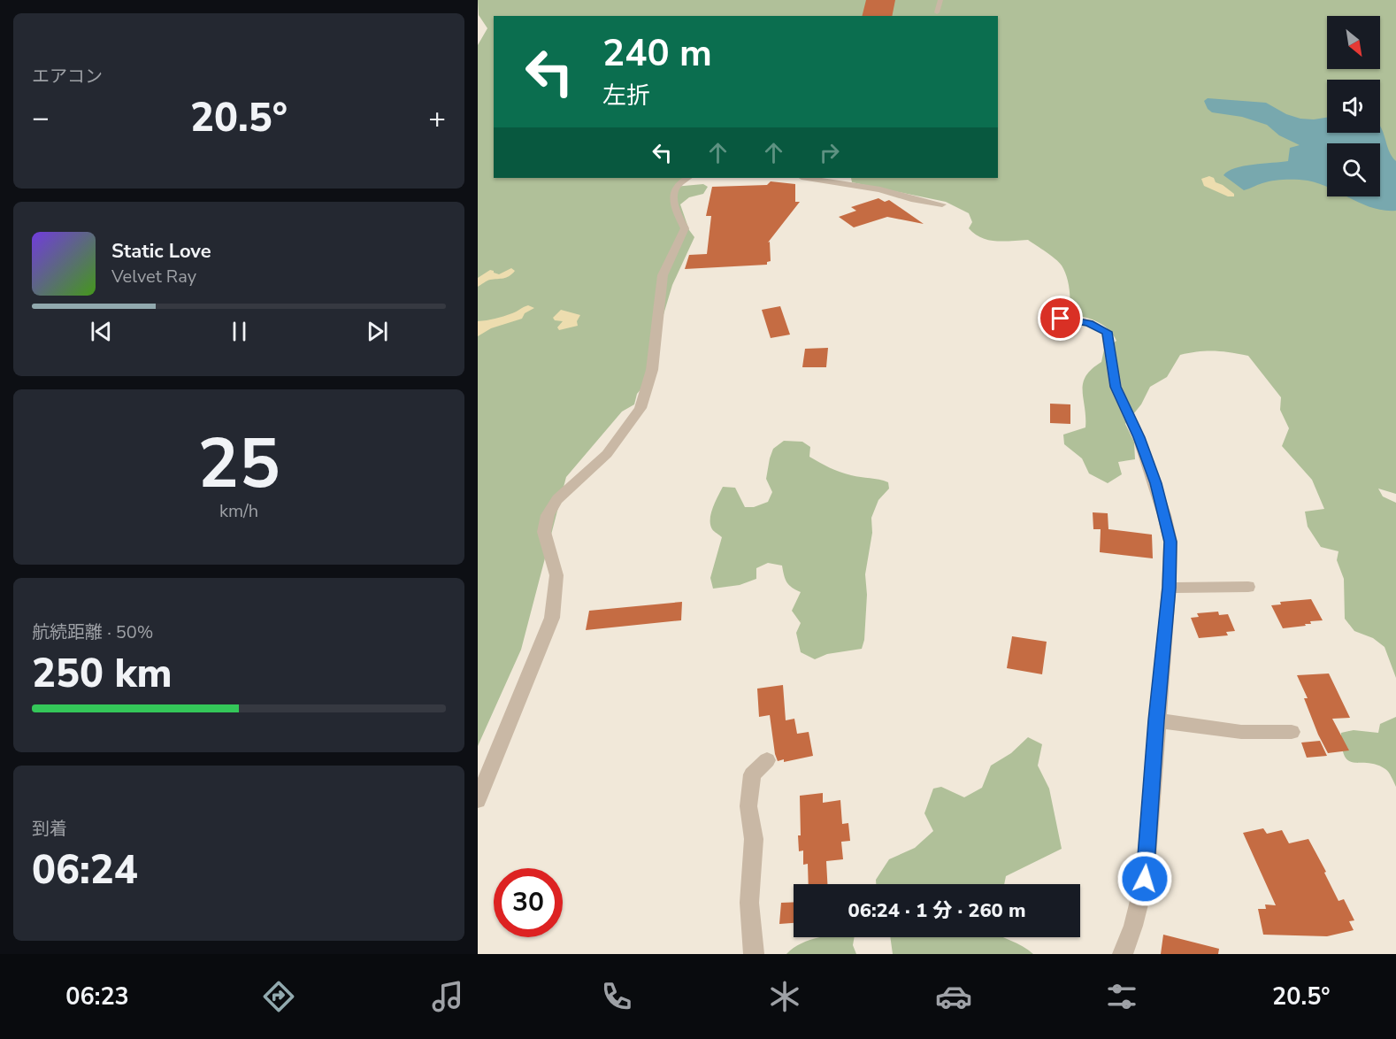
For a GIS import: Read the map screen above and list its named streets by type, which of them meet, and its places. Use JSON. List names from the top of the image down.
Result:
{
  "north": "bottom right",
  "page": {
    "tile": [
      "エアコン",
      ["25", "km/h"],
      ["航続距離 · 50%", "250 km"],
      ["到着", "06:24"]
    ],
    "turn": ["240 m", "左折"],
    "heat": ["−", "20.5°", "+"],
    "song": ["Static Love", "Velvet Ray"],
    "limit": "30",
    "trip": "06:24 · 1 分 · 260 m",
    "tabs": ["06:23", "20.5°"]
  }
}
